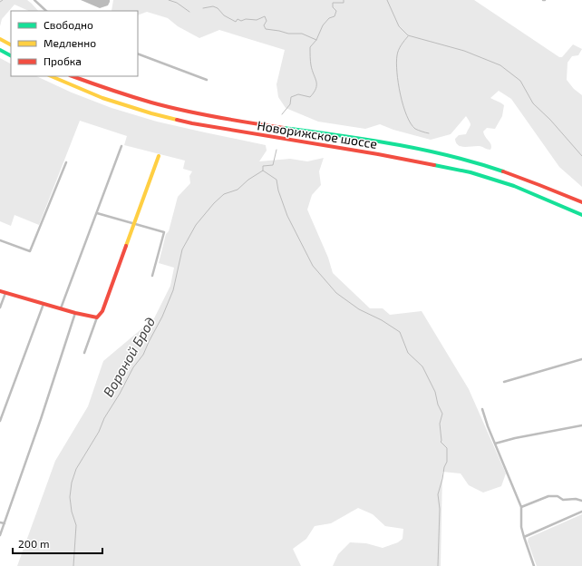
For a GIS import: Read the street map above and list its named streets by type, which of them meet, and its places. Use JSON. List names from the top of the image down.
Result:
{
  "streets": {
    "main road": ["Новорижское шоссе"]
  },
  "water": ["Вороной Брод"],
  "legend": ["Свободно", "Медленно", "Пробка"],
  "scale_bar": "200 m"
}
